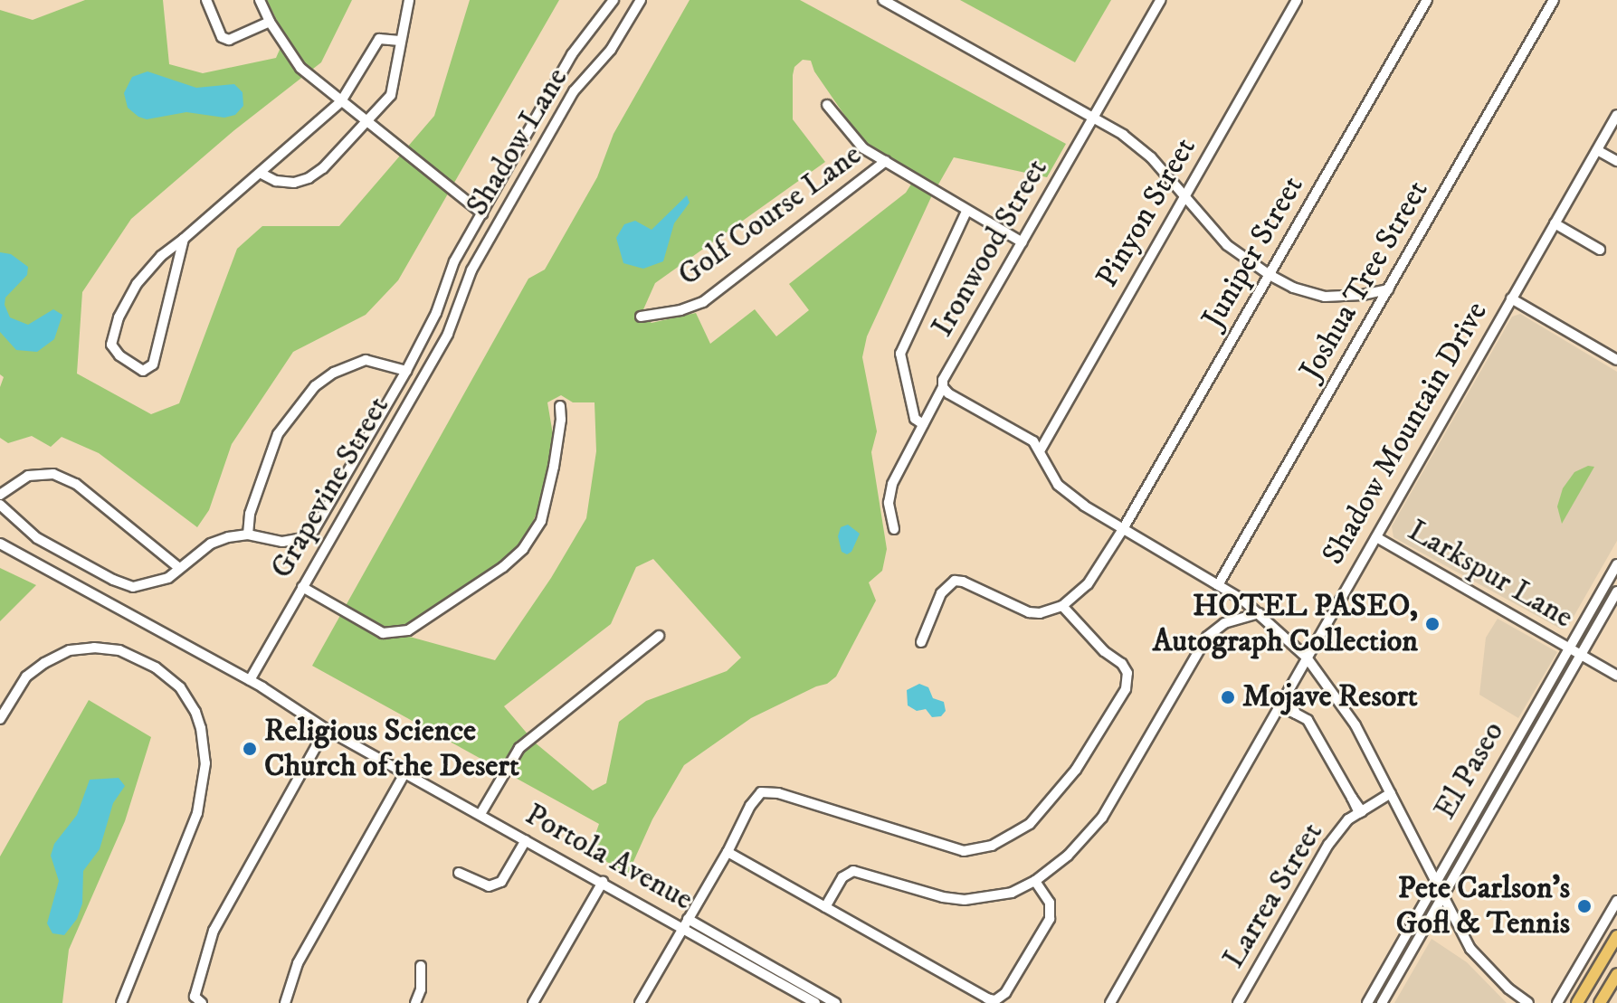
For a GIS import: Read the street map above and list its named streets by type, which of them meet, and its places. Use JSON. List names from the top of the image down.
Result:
{
  "streets": {
    "street": [
      "Shadow Lane",
      "Pinyon Street",
      "Golf Course Lane",
      "Ironwood Street",
      "Juniper Street",
      "Joshua Tree Street",
      "Shadow Mountain Drive",
      "Grapevine Street",
      "Larkspur Lane",
      "El Paseo",
      "Portola Avenue",
      "Larrea Street"
    ]
  },
  "crossings": [
    ["Shadow Lane", "Grapevine Street"],
    ["Shadow Mountain Drive", "Larkspur Lane"],
    ["Grapevine Street", "Portola Avenue"],
    ["Larkspur Lane", "El Paseo"]
  ],
  "places": [
    "HOTEL PASEO, Autograph Collection",
    "Mojave Resort",
    "Religious Science Church of the Desert",
    "Pete Carlson's Gofl & Tennis"
  ]
}
